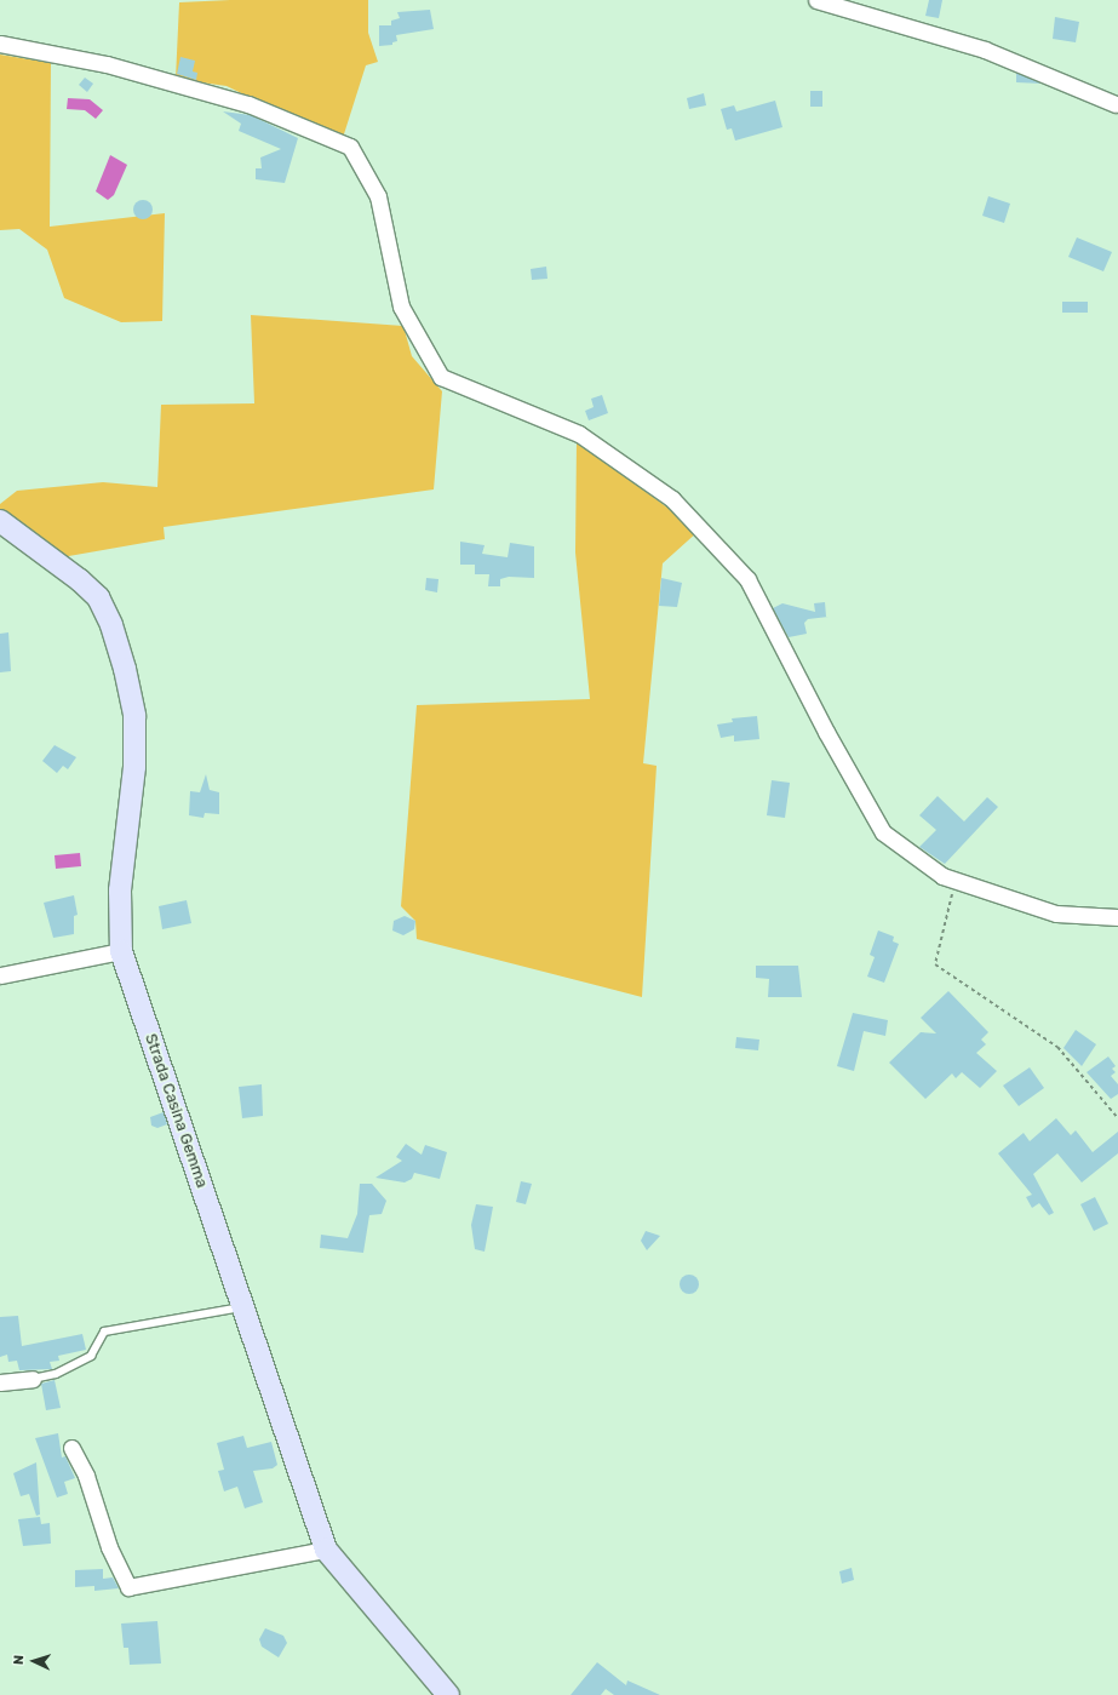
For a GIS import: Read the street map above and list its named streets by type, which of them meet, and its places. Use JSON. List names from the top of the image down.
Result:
{
  "streets": {
    "street": ["Strada Casina Gemma"]
  },
  "north": "left"
}
